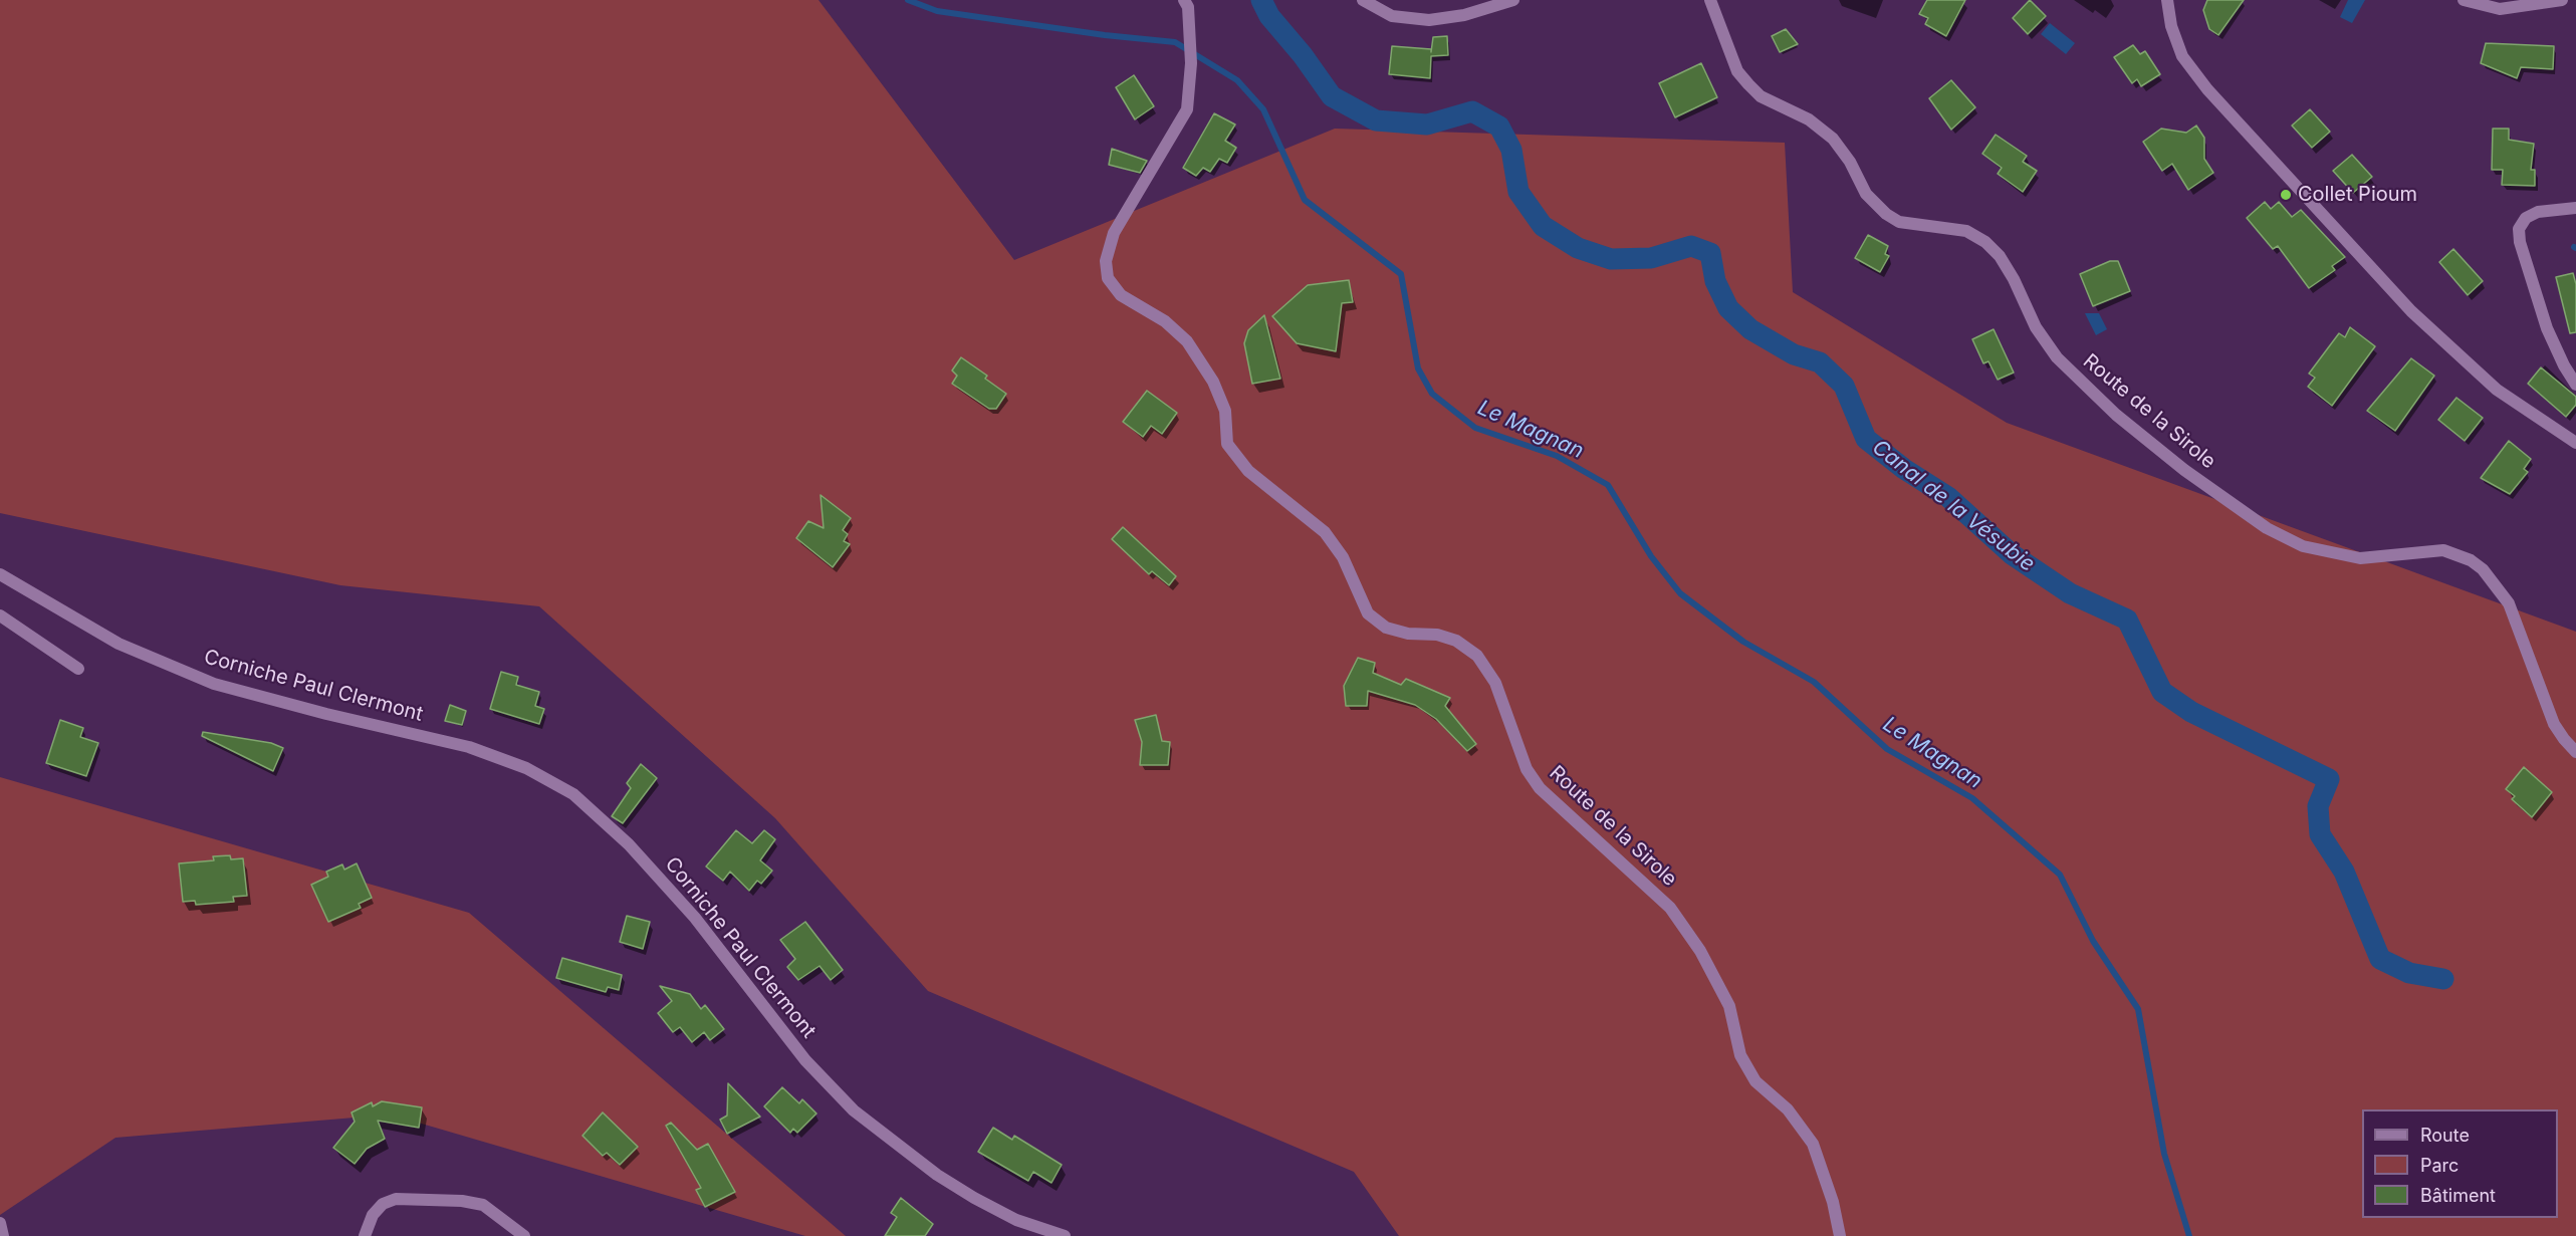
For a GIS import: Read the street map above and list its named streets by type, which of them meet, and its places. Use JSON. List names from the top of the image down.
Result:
{
  "streets": {
    "street": ["Route de la Sirole", "Corniche Paul Clermont"]
  },
  "water": ["Le Magnan", "Canal de la Vésubie"],
  "places": ["Collet Pioum"],
  "legend": ["Route", "Parc", "Bâtiment"]
}
